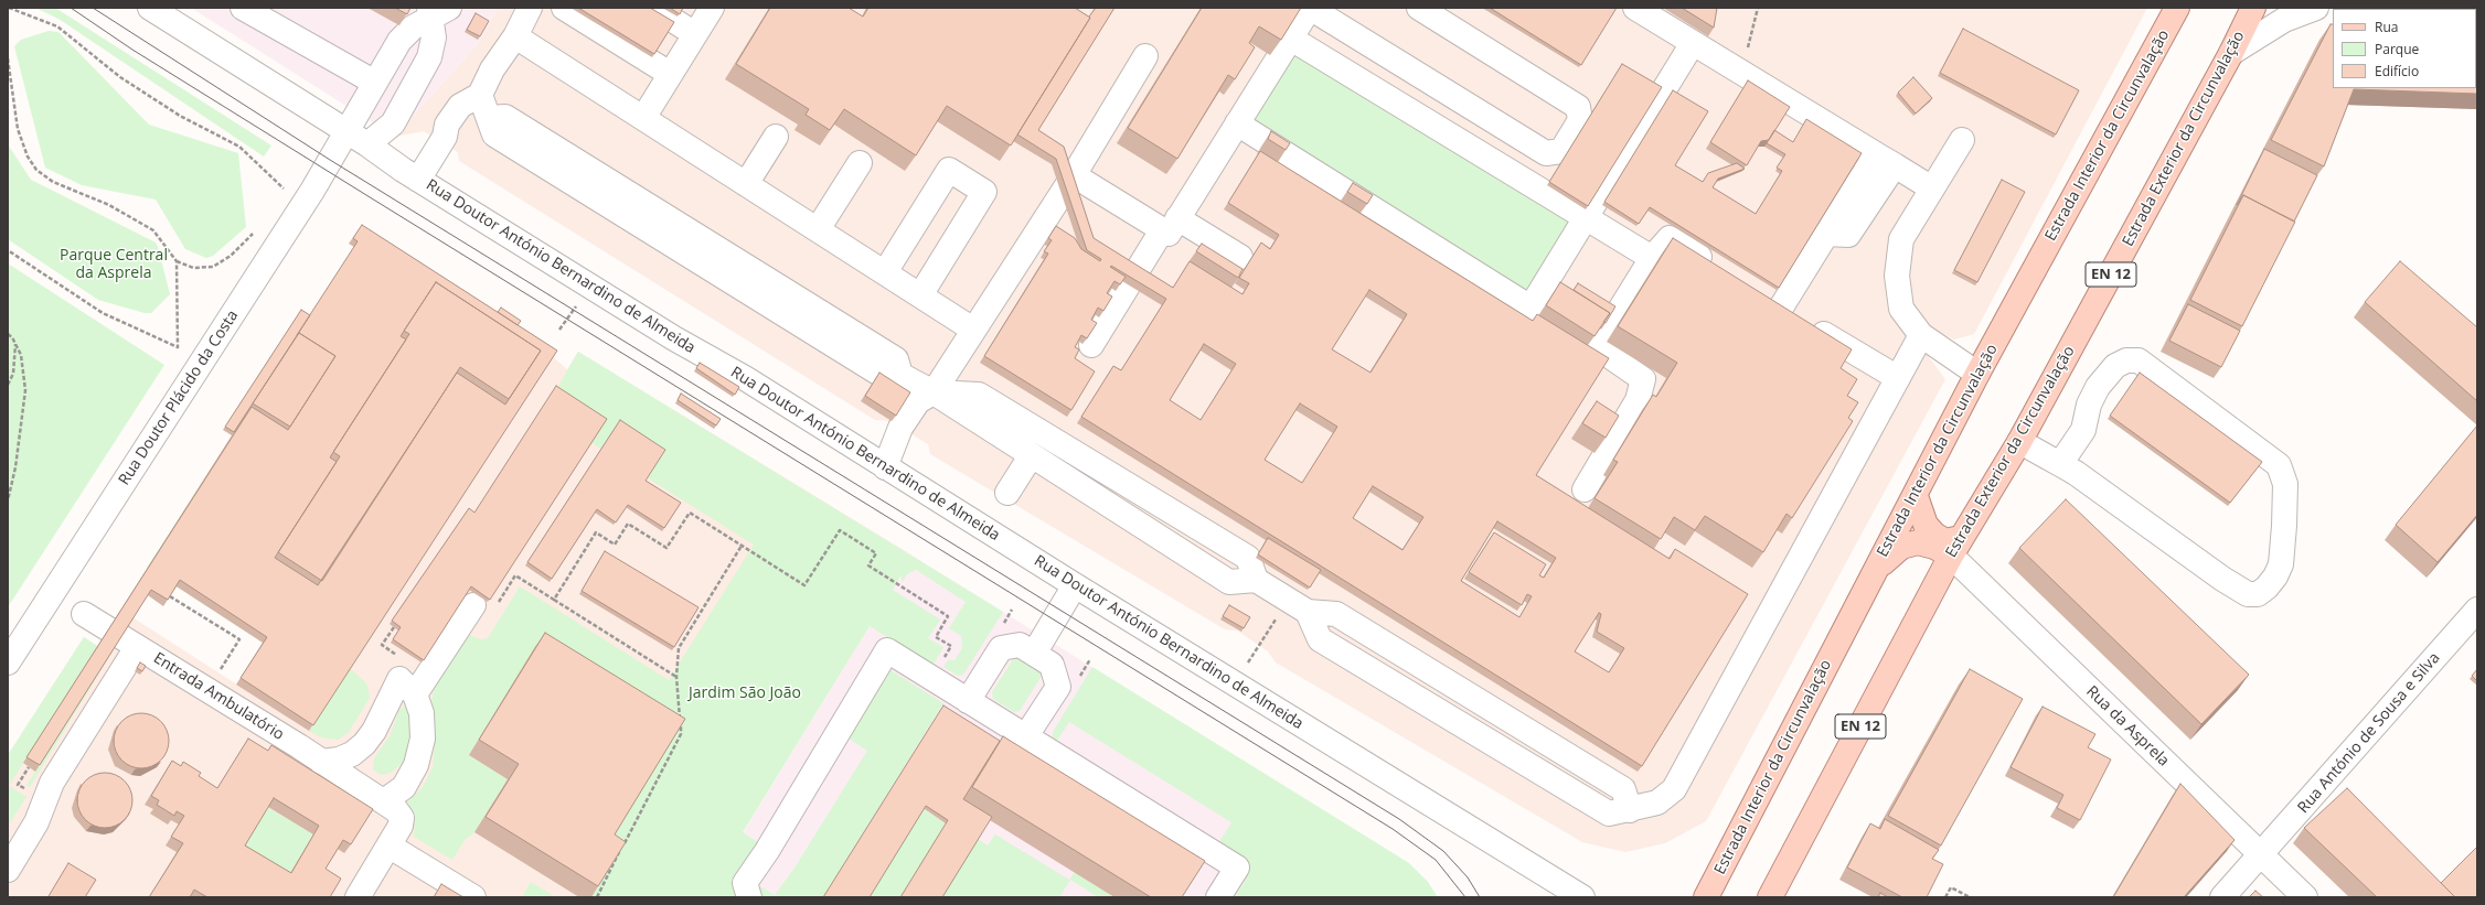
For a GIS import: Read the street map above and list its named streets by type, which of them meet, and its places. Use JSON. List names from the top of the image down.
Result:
{
  "streets": {
    "main road": ["Estrada Interior da Circunvalação", "Estrada Exterior da Circunvalação", "EN 12"],
    "street": [
      "Rua Doutor António Bernardino de Almeida",
      "Rua Doutor Plácido da Costa",
      "Entrada Ambulatório",
      "Rua da Asprela",
      "Rua António de Sousa e Silva"
    ]
  },
  "crossings": [
    ["Estrada Exterior da Circunvalação", "Rua da Asprela"],
    ["Rua Doutor António Bernardino de Almeida", "Rua Doutor Plácido da Costa"],
    ["Rua da Asprela", "Rua António de Sousa e Silva"]
  ],
  "parks": ["Parque Central da Asprela", "Jardim São João"],
  "legend": ["Rua", "Parque", "Edifício"]
}
